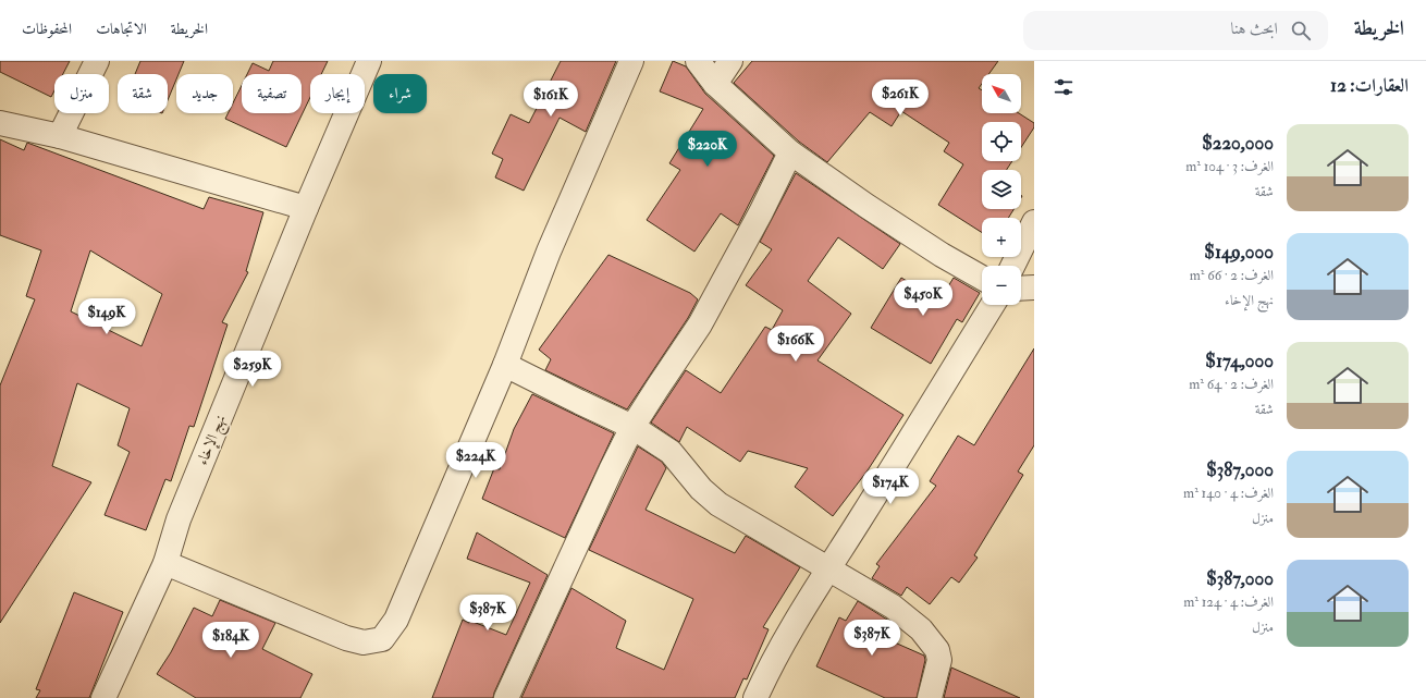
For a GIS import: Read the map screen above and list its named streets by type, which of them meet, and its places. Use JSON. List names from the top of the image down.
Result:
{
  "streets": {
    "street": ["نهج الإخاء"]
  },
  "north": "top left",
  "page": {
    "header": "الخريطة",
    "search": "ابحث هنا",
    "nav": ["الخريطة", "الاتجاهات", "المحفوظات"],
    "heading": "العقارات: 12",
    "map_buttons": ["+", "−"],
    "chip": [
      "شراء",
      "إيجار",
      "تصفية",
      "جديد",
      "شقة",
      "منزل"
    ],
    "price": [
      "$261K",
      "$161K",
      "$220K",
      "$450K",
      "$149K",
      "$166K",
      "$259K",
      "$224K",
      "$174K",
      "$387K",
      "$387K",
      "$184K"
    ],
    "list": [
      {
        "name": "$220,000",
        "note": "الغرف: 3 · 104 m² · شقة"
      },
      {
        "name": "$149,000",
        "note": "الغرف: 2 · 66 m² · نهج الإخاء"
      },
      {
        "name": "$174,000",
        "note": "الغرف: 2 · 64 m² · شقة"
      },
      {
        "name": "$387,000",
        "note": "الغرف: 4 · 140 m² · منزل"
      },
      {
        "name": "$387,000",
        "note": "الغرف: 4 · 124 m² · منزل"
      }
    ]
  }
}
